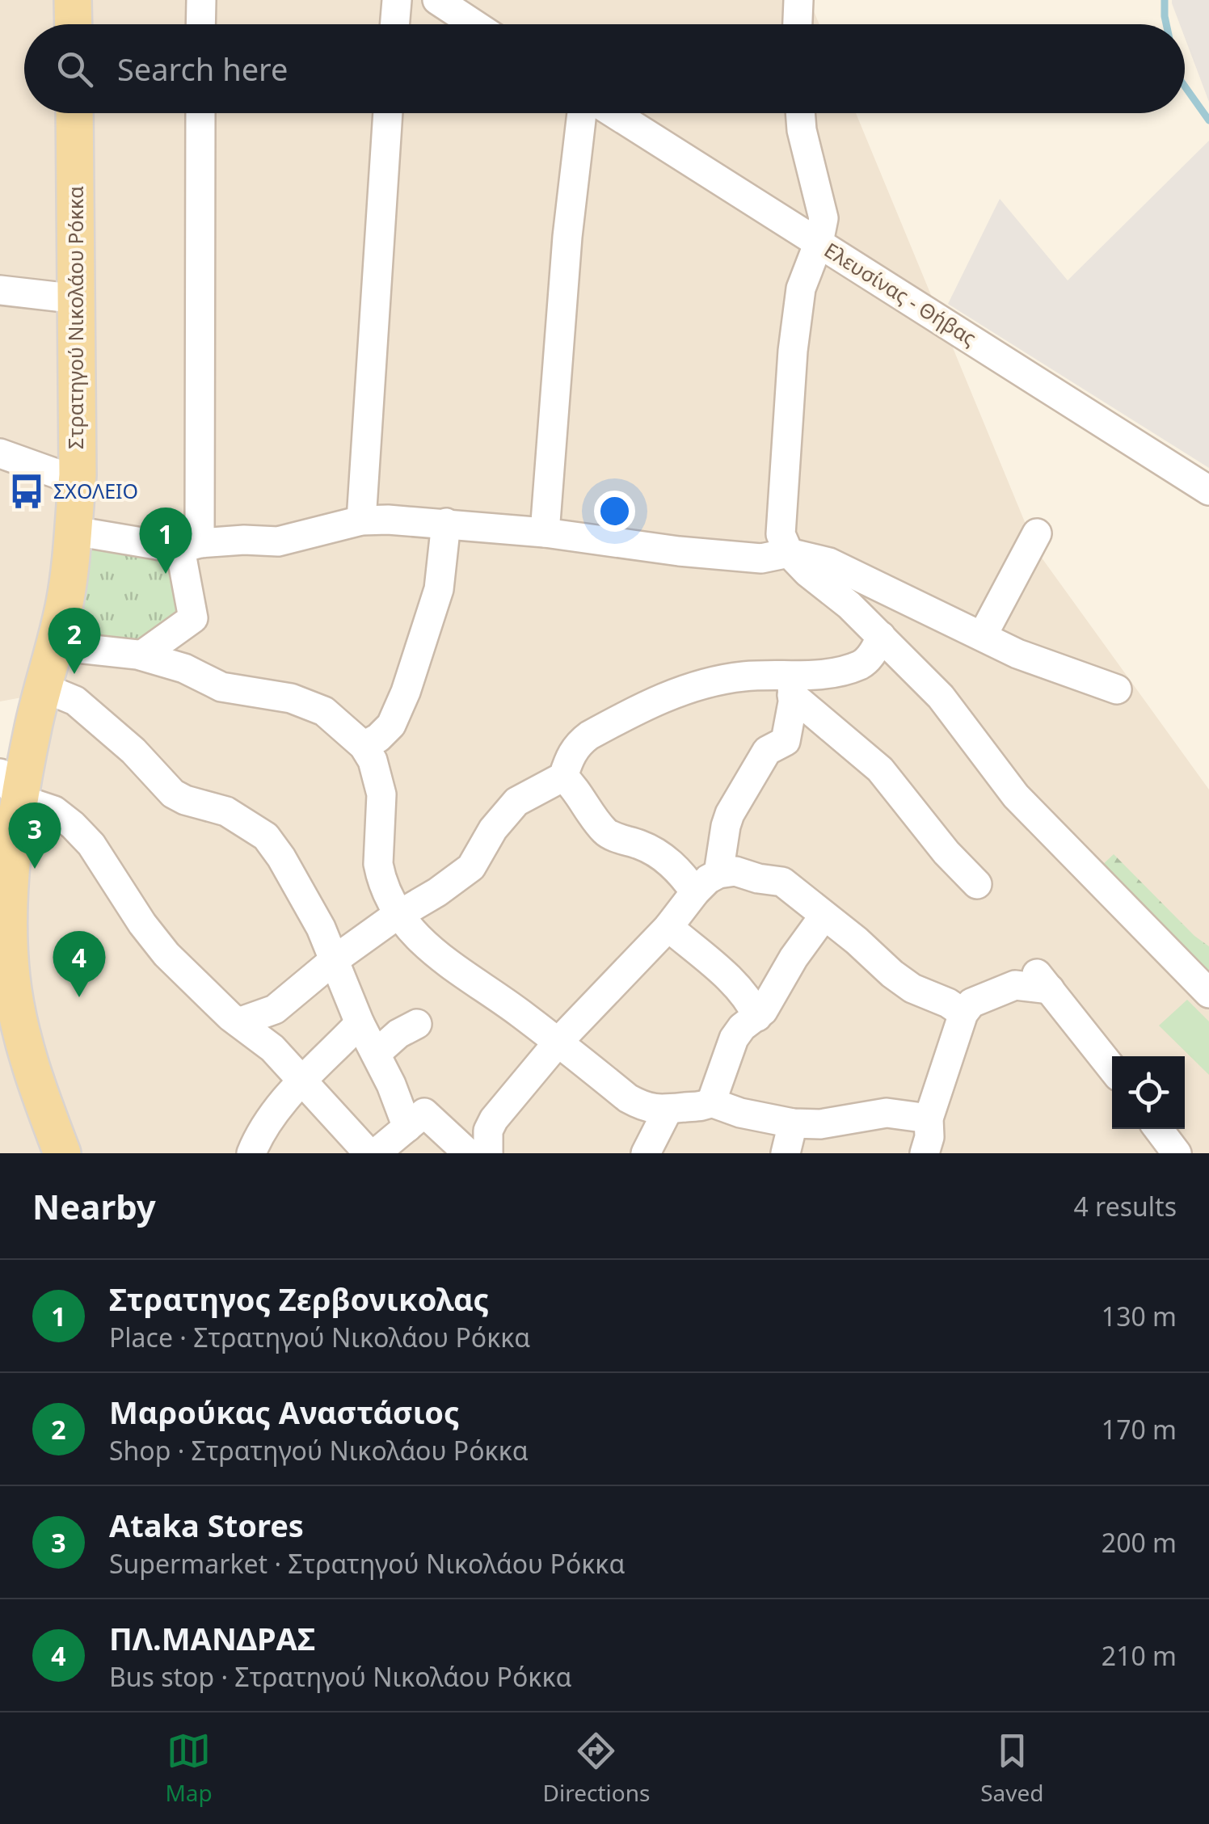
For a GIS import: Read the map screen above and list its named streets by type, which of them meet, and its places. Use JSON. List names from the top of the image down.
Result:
{
  "streets": {
    "main road": ["Στρατηγού Νικολάου Ρόκκα"],
    "street": ["Ελευσίνας - Θήβας"]
  },
  "places": {
    "bus stop": ["ΣΧΟΛΕΙΟ"]
  },
  "page": {
    "search": "Search here",
    "pins": [
      "1",
      "2",
      "3",
      "4"
    ],
    "heading": ["Nearby", "4 results"],
    "list": [
      {
        "mark": "1",
        "name": "Στρατηγος Ζερβονικολας",
        "note": "Place · Στρατηγού Νικολάου Ρόκκα",
        "value": "130 m"
      },
      {
        "mark": "2",
        "name": "Μαρούκας Αναστάσιος",
        "note": "Shop · Στρατηγού Νικολάου Ρόκκα",
        "value": "170 m"
      },
      {
        "mark": "3",
        "name": "Ataka Stores",
        "note": "Supermarket · Στρατηγού Νικολάου Ρόκκα",
        "value": "200 m"
      },
      {
        "mark": "4",
        "name": "ΠΛ.ΜΑΝΔΡΑΣ",
        "note": "Bus stop · Στρατηγού Νικολάου Ρόκκα",
        "value": "210 m"
      }
    ],
    "nav": ["Map", "Directions", "Saved"]
  }
}
